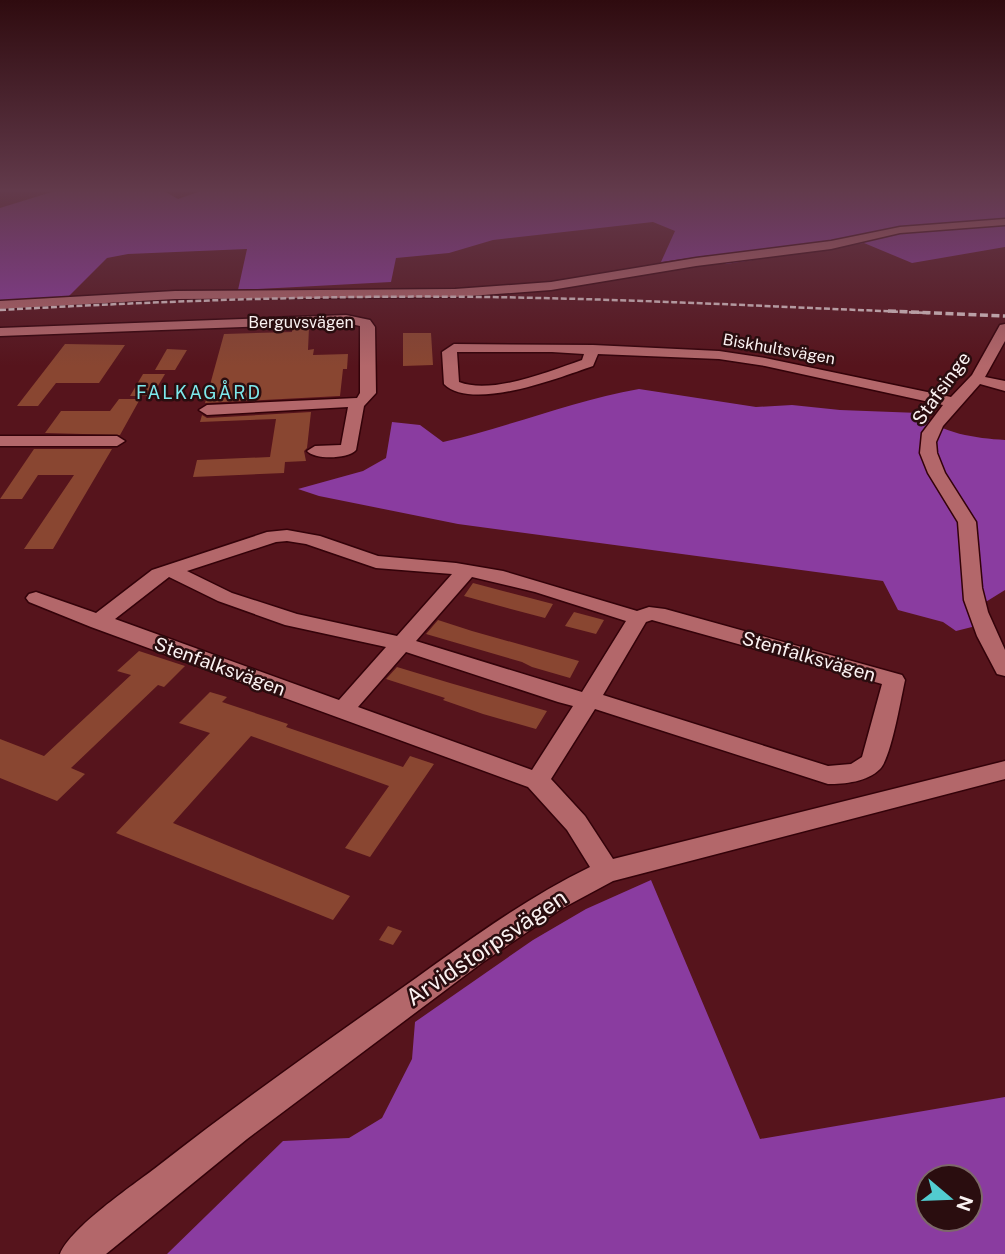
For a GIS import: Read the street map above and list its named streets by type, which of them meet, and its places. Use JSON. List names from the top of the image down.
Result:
{
  "streets": {
    "street": [
      "Berguvsvägen",
      "Biskhultsvägen",
      "Stafsinge",
      "Stenfalksvägen",
      "Arvidstorpsvägen"
    ]
  },
  "crossings": [
    ["Biskhultsvägen", "Stafsinge"],
    ["Stenfalksvägen", "Arvidstorpsvägen"]
  ],
  "districts": ["FALKAGÅRD"],
  "north": "right"
}
